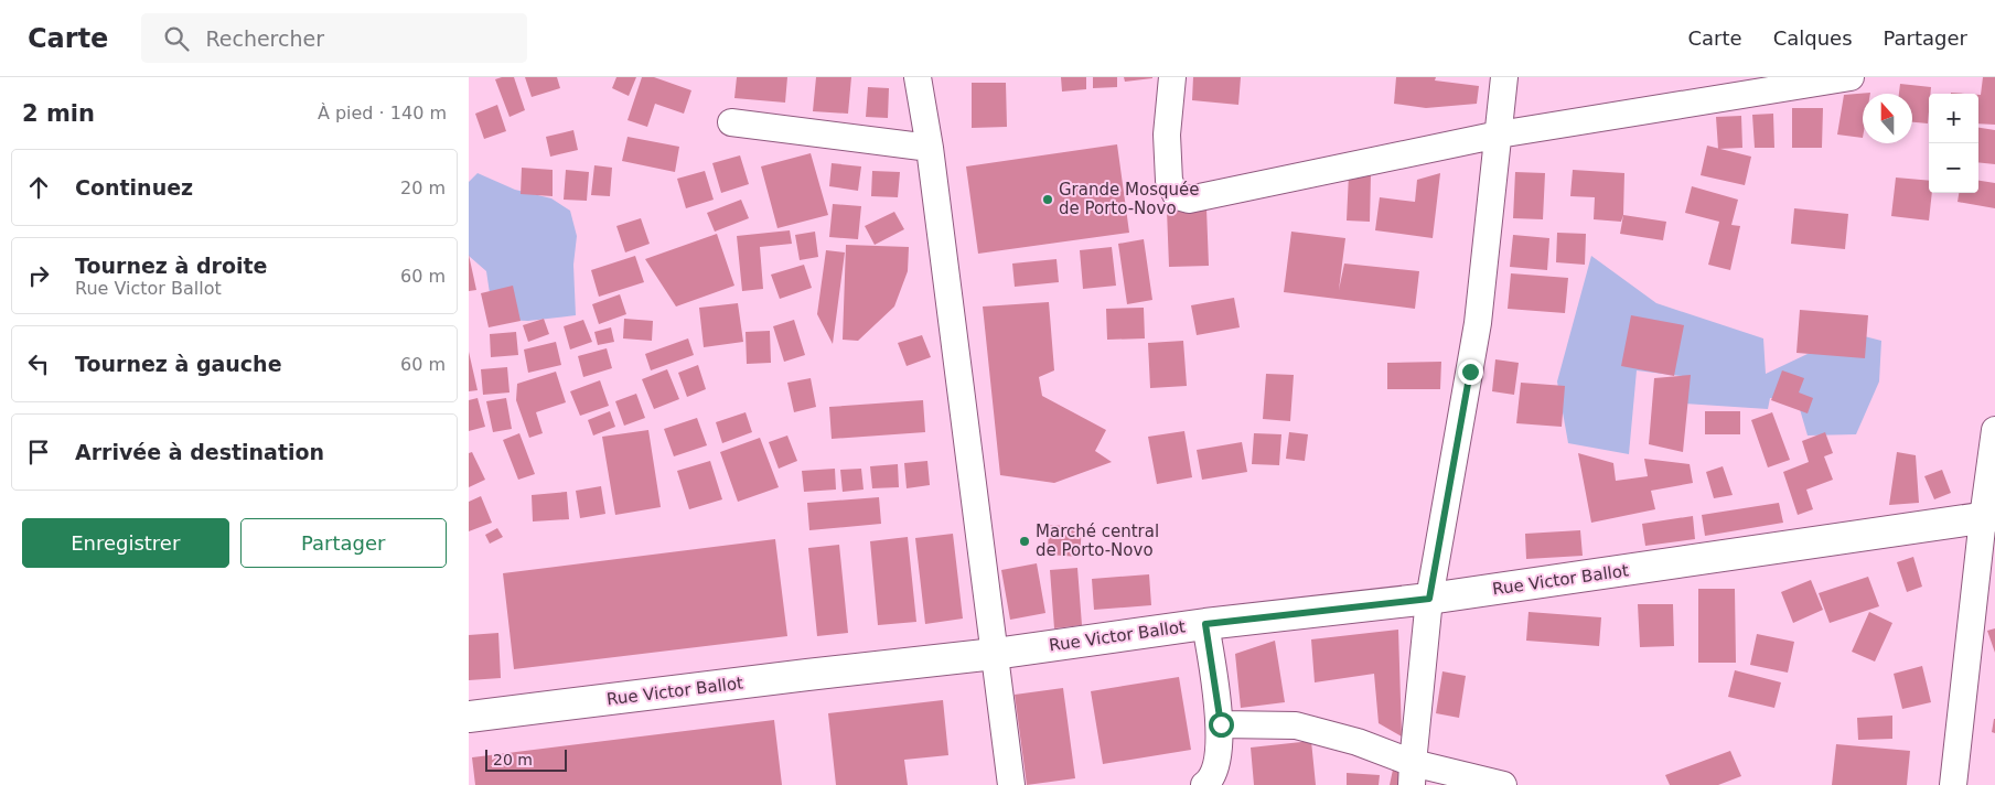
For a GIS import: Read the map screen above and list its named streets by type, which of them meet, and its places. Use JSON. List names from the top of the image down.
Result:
{
  "streets": {
    "main road": ["Rue Victor Ballot"]
  },
  "places": ["Grande Mosquée de Porto-Novo", "Marché central de Porto-Novo"],
  "scale_bar": "20 m",
  "north": "top",
  "page": {
    "header": "Carte",
    "search": "Rechercher",
    "nav": ["Carte", "Calques", "Partager"],
    "heading": ["2 min", "À pied · 140 m"],
    "map_buttons": ["+", "−"],
    "list": [
      ["Continuez", "20 m"],
      ["Tournez à droite", "Rue Victor Ballot", "60 m"],
      ["Tournez à gauche", "60 m"],
      "Arrivée à destination"
    ],
    "buttons": ["Enregistrer", "Partager"],
    "scale": "20 m"
  }
}
